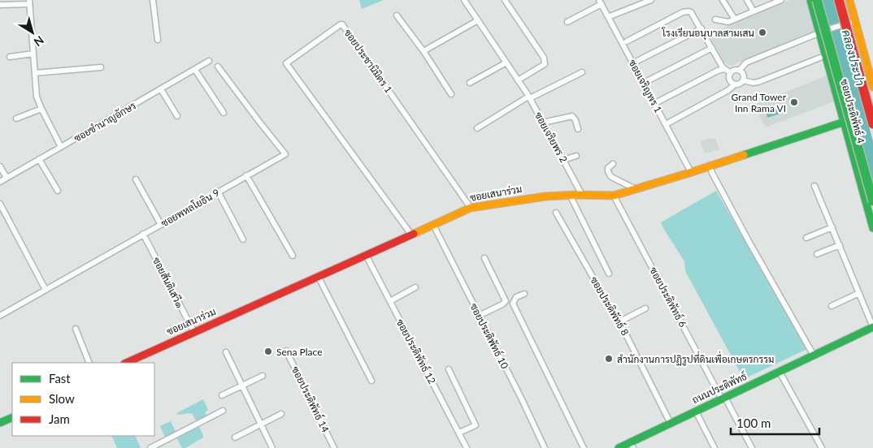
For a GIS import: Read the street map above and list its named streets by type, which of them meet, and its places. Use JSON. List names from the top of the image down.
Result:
{
  "streets": {
    "main road": ["ซอยประดิพัทธ์ 4", "ซอยเสนาร่วม", "ถนนประดิพัทธ์"],
    "street": [
      "ซอยประชานิมิตร 1",
      "ซอยเจริญพร 1",
      "ซอยชำนาญอักษร",
      "ซอยเจริยพร 2",
      "ซอยพหลโยธิน 9",
      "ซอยสันติเสวี๑",
      "ซอยประดิพัทธ์ 6",
      "ซอยประดิพัทธ์ 8",
      "ซอยประดิพัทธ์ 10",
      "ซอยประดิพัทธ์ 12",
      "ซอยประดิพัทธ์ 14"
    ]
  },
  "crossings": [
    ["ซอยประชานิมิตร 1", "ซอยเสนาร่วม"],
    ["ซอยเจริญพร 1", "ซอยเสนาร่วม"],
    ["ซอยประดิพัทธ์ 4", "ซอยเสนาร่วม"],
    ["ซอยเจริยพร 2", "ซอยเสนาร่วม"],
    ["ซอยเสนาร่วม", "ซอยสันติเสวี๑"],
    ["ซอยเสนาร่วม", "ซอยประดิพัทธ์ 6"],
    ["ซอยเสนาร่วม", "ซอยประดิพัทธ์ 10"],
    ["ซอยเสนาร่วม", "ซอยประดิพัทธ์ 12"],
    ["ซอยพหลโยธิน 9", "ซอยสันติเสวี๑"],
    ["ซอยประดิพัทธ์ 6", "ถนนประดิพัทธ์"],
    ["ซอยประดิพัทธ์ 8", "ถนนประดิพัทธ์"]
  ],
  "water": ["คลองประปา"],
  "places": [
    "โรงเรียนอนุบาลสามเสน",
    "Grand Tower Inn Rama VI",
    "Sena Place",
    "สำนักงานการปฏิรูปที่ดินเพื่อเกษตรกรรม"
  ],
  "legend": ["Fast", "Slow", "Jam"],
  "scale_bar": "100 m",
  "north": "bottom right"
}
